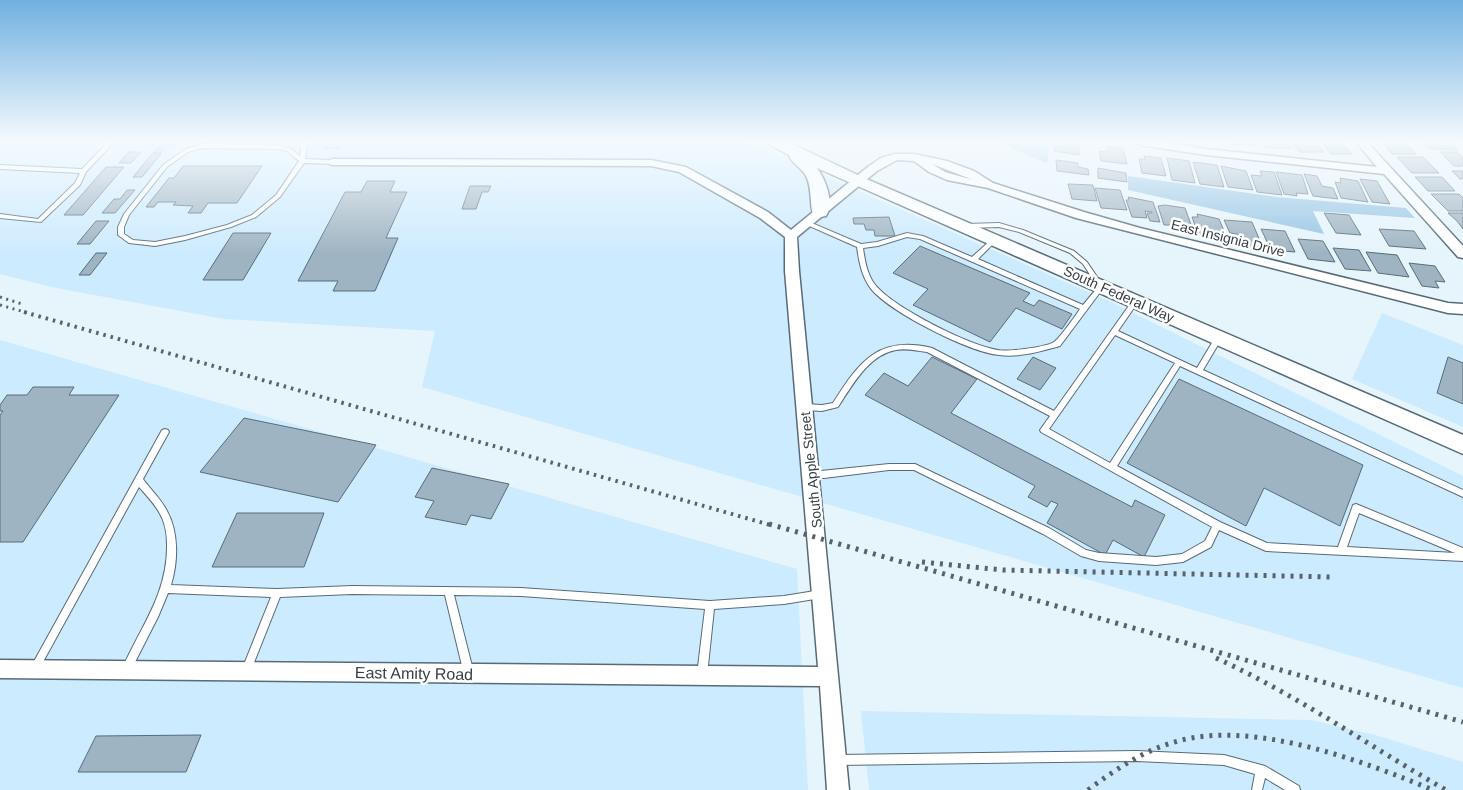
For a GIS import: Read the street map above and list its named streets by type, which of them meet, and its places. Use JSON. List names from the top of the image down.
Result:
{
  "streets": {
    "main road": ["South Federal Way"],
    "street": ["East Insignia Drive", "South Apple Street", "East Amity Road"]
  },
  "crossings": [
    ["East Insignia Drive", "South Federal Way"],
    ["South Apple Street", "East Amity Road"]
  ]
}
